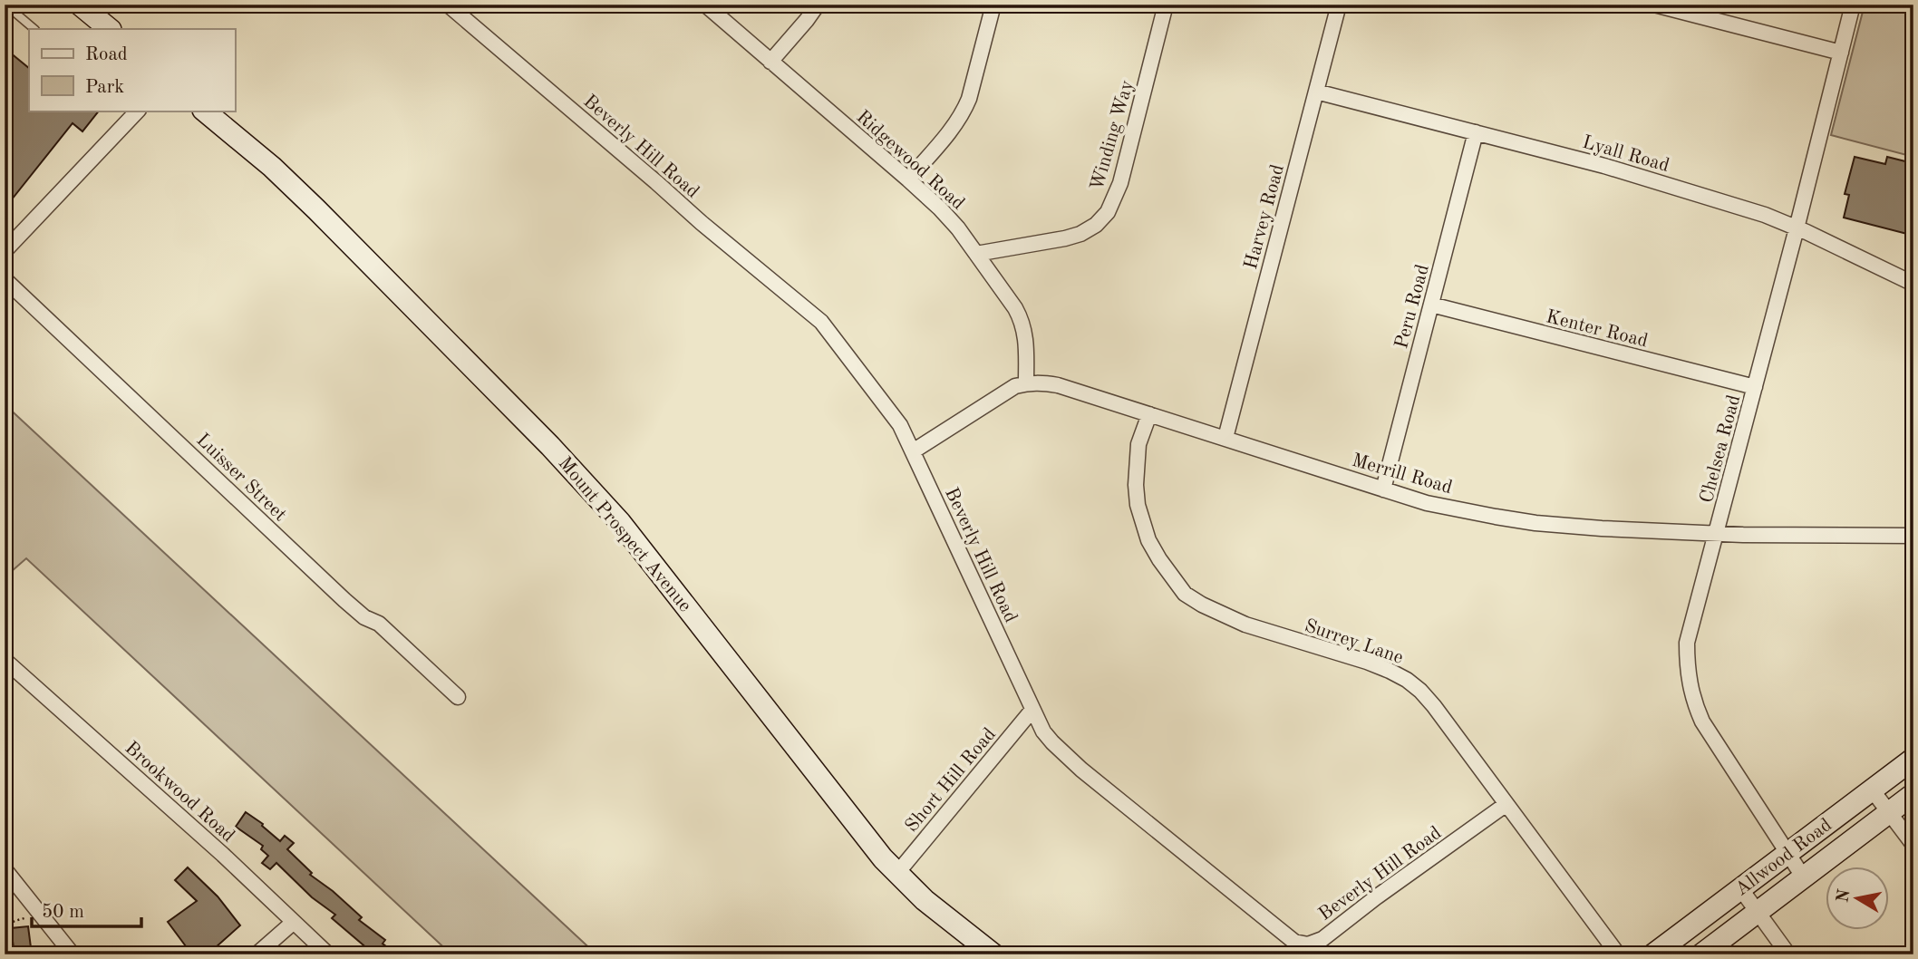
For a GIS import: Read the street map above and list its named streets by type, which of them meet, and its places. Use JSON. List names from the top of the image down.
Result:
{
  "streets": {
    "street": [
      "Winding Way",
      "Beverly Hill Road",
      "Lyall Road",
      "Ridgewood Road",
      "Harvey Road",
      "Peru Road",
      "Kenter Road",
      "Chelsea Road",
      "Merrill Road",
      "Luisser Street",
      "Mount Prospect Avenue",
      "Surrey Lane",
      "Short Hill Road",
      "Brookwood Road",
      "Allwood Road"
    ]
  },
  "crossings": [
    ["Winding Way", "Ridgewood Road"],
    ["Beverly Hill Road", "Merrill Road"],
    ["Beverly Hill Road", "Surrey Lane"],
    ["Beverly Hill Road", "Short Hill Road"],
    ["Lyall Road", "Harvey Road"],
    ["Lyall Road", "Peru Road"],
    ["Lyall Road", "Chelsea Road"],
    ["Ridgewood Road", "Merrill Road"],
    ["Harvey Road", "Merrill Road"],
    ["Peru Road", "Kenter Road"],
    ["Peru Road", "Merrill Road"],
    ["Kenter Road", "Chelsea Road"],
    ["Chelsea Road", "Merrill Road"],
    ["Chelsea Road", "Allwood Road"],
    ["Merrill Road", "Surrey Lane"],
    ["Mount Prospect Avenue", "Short Hill Road"]
  ],
  "legend": ["Road", "Park"],
  "scale_bar": "50 m",
  "north": "left"
}
